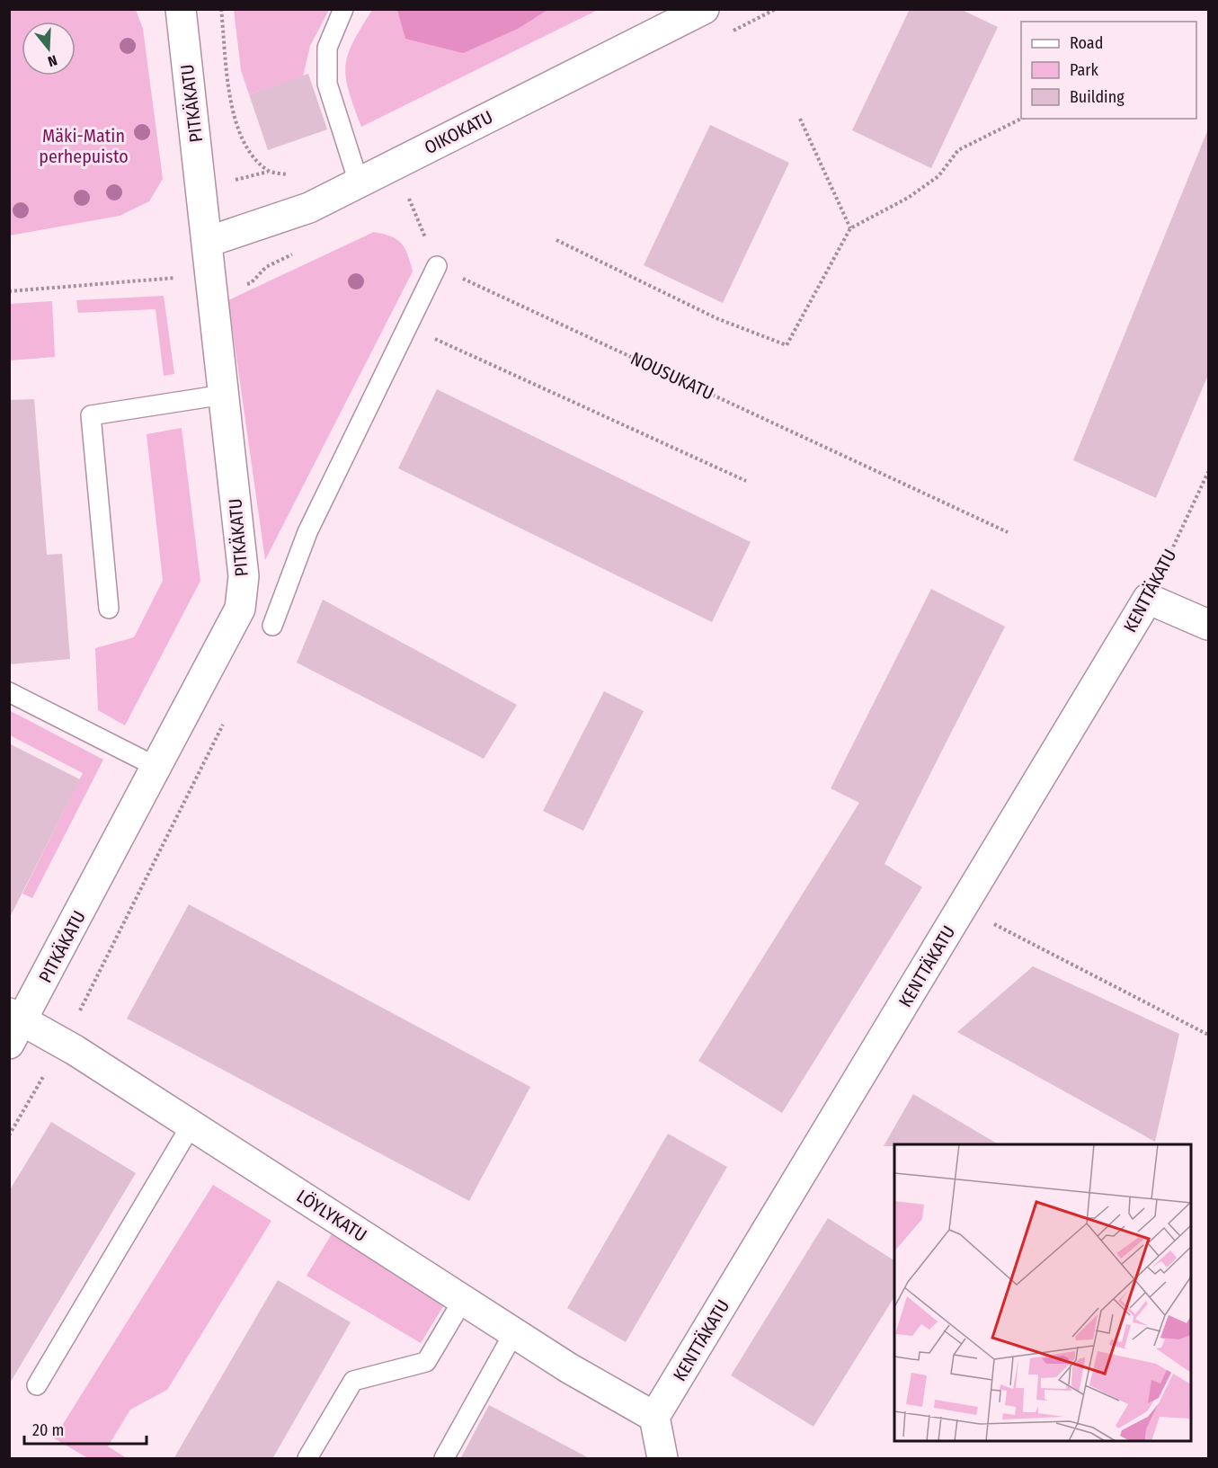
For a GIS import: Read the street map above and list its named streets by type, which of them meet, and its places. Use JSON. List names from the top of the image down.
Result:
{
  "streets": {
    "street": [
      "PITKÄKATU",
      "OIKOKATU",
      "KENTTÄKATU",
      "LÖYLYKATU"
    ],
    "path": ["NOUSUKATU"]
  },
  "crossings": [
    ["PITKÄKATU", "OIKOKATU"],
    ["PITKÄKATU", "LÖYLYKATU"],
    ["KENTTÄKATU", "LÖYLYKATU"]
  ],
  "parks": ["Mäki-Matin perhepuisto"],
  "legend": ["Road", "Park", "Building"],
  "scale_bar": "20 m",
  "north": "bottom"
}
